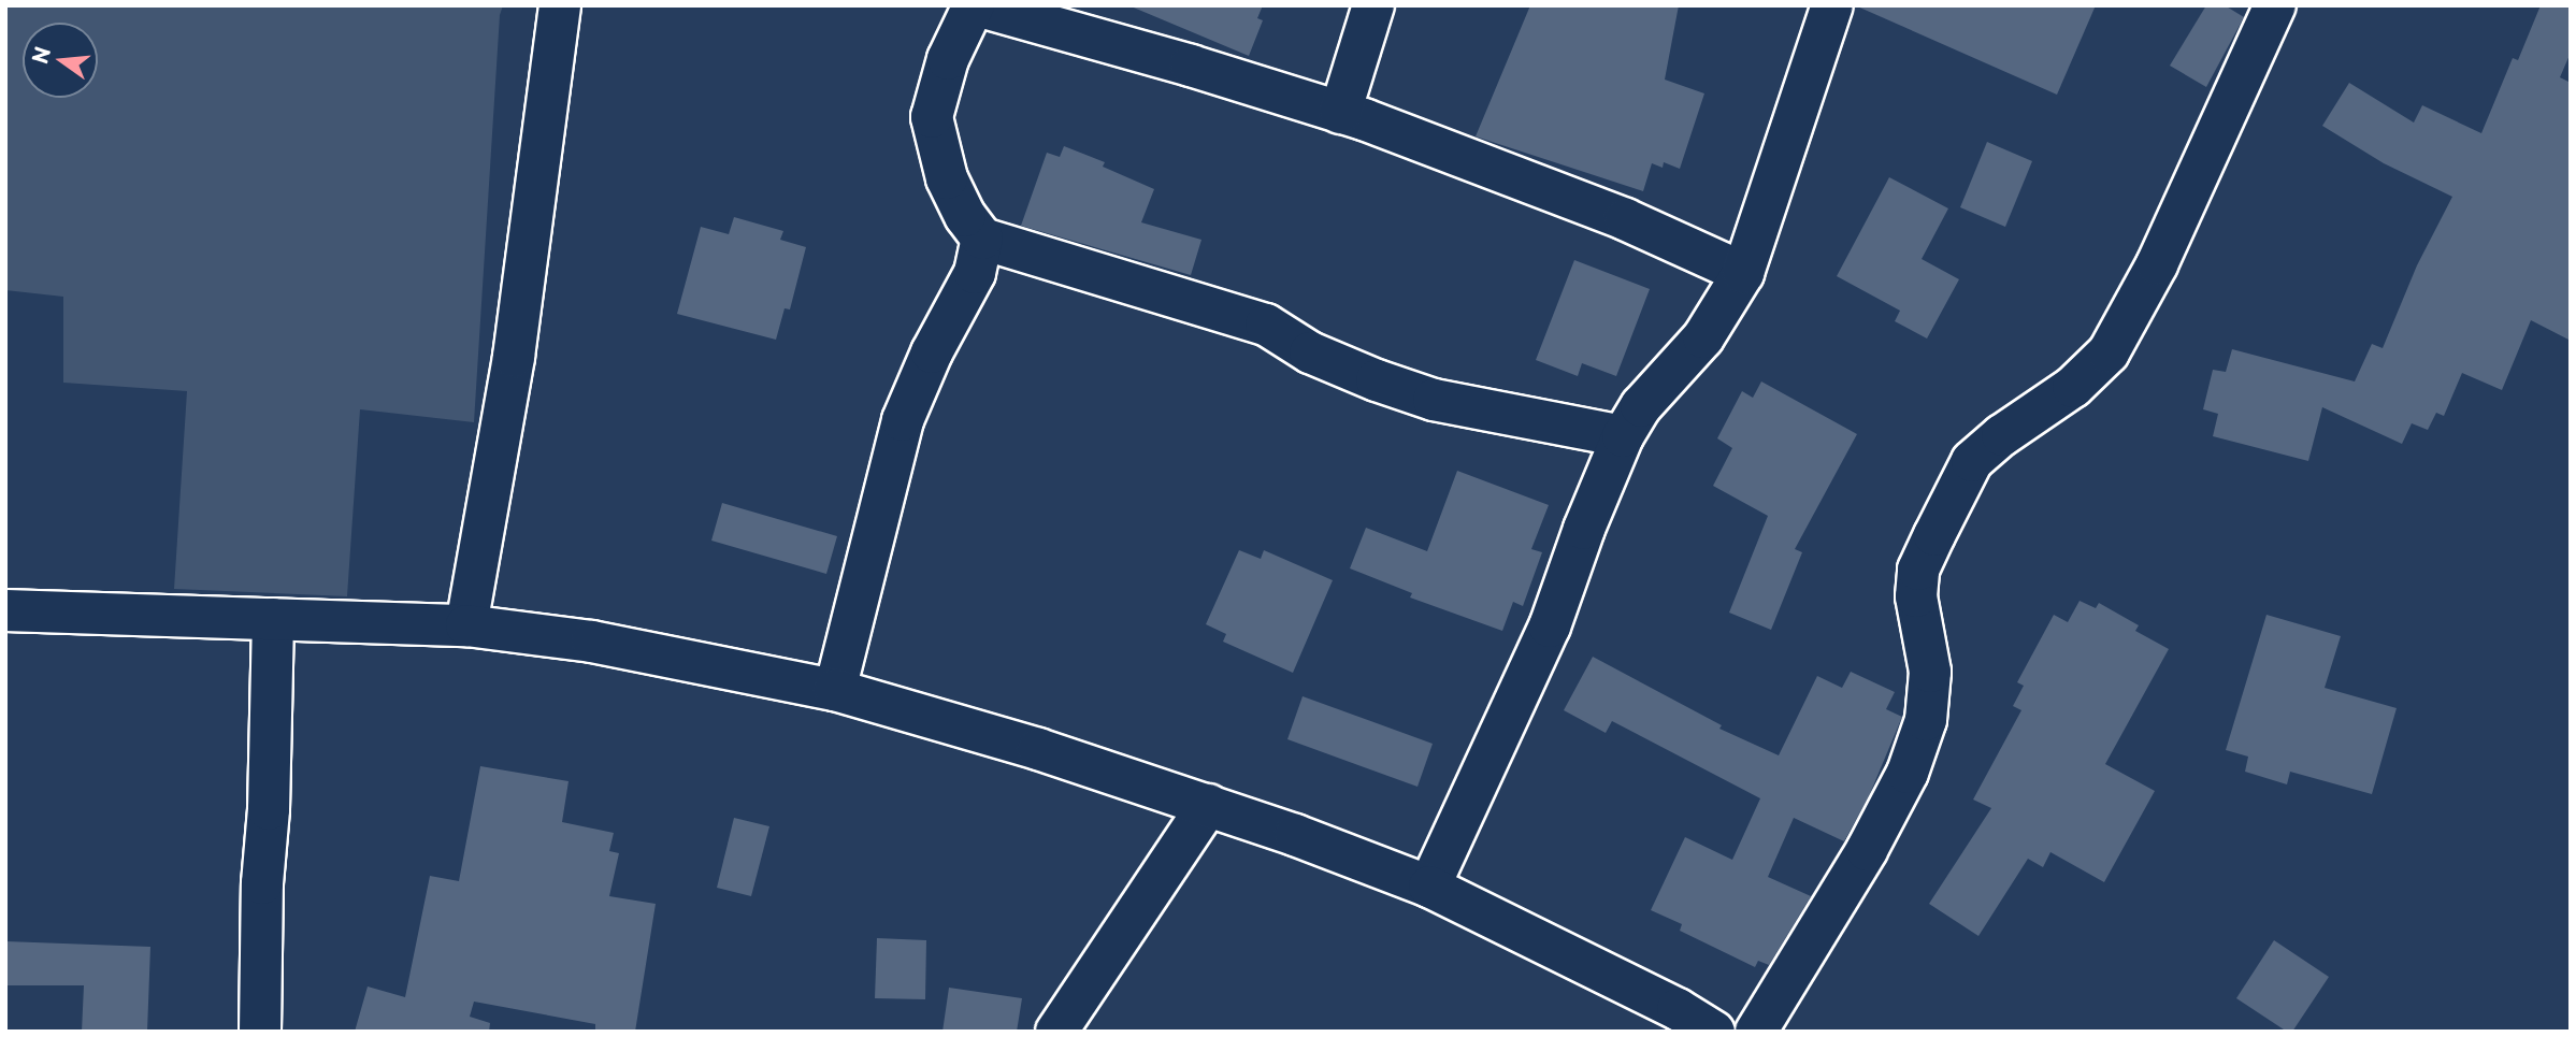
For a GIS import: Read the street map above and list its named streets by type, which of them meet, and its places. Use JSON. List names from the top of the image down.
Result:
{
  "north": "left"
}
